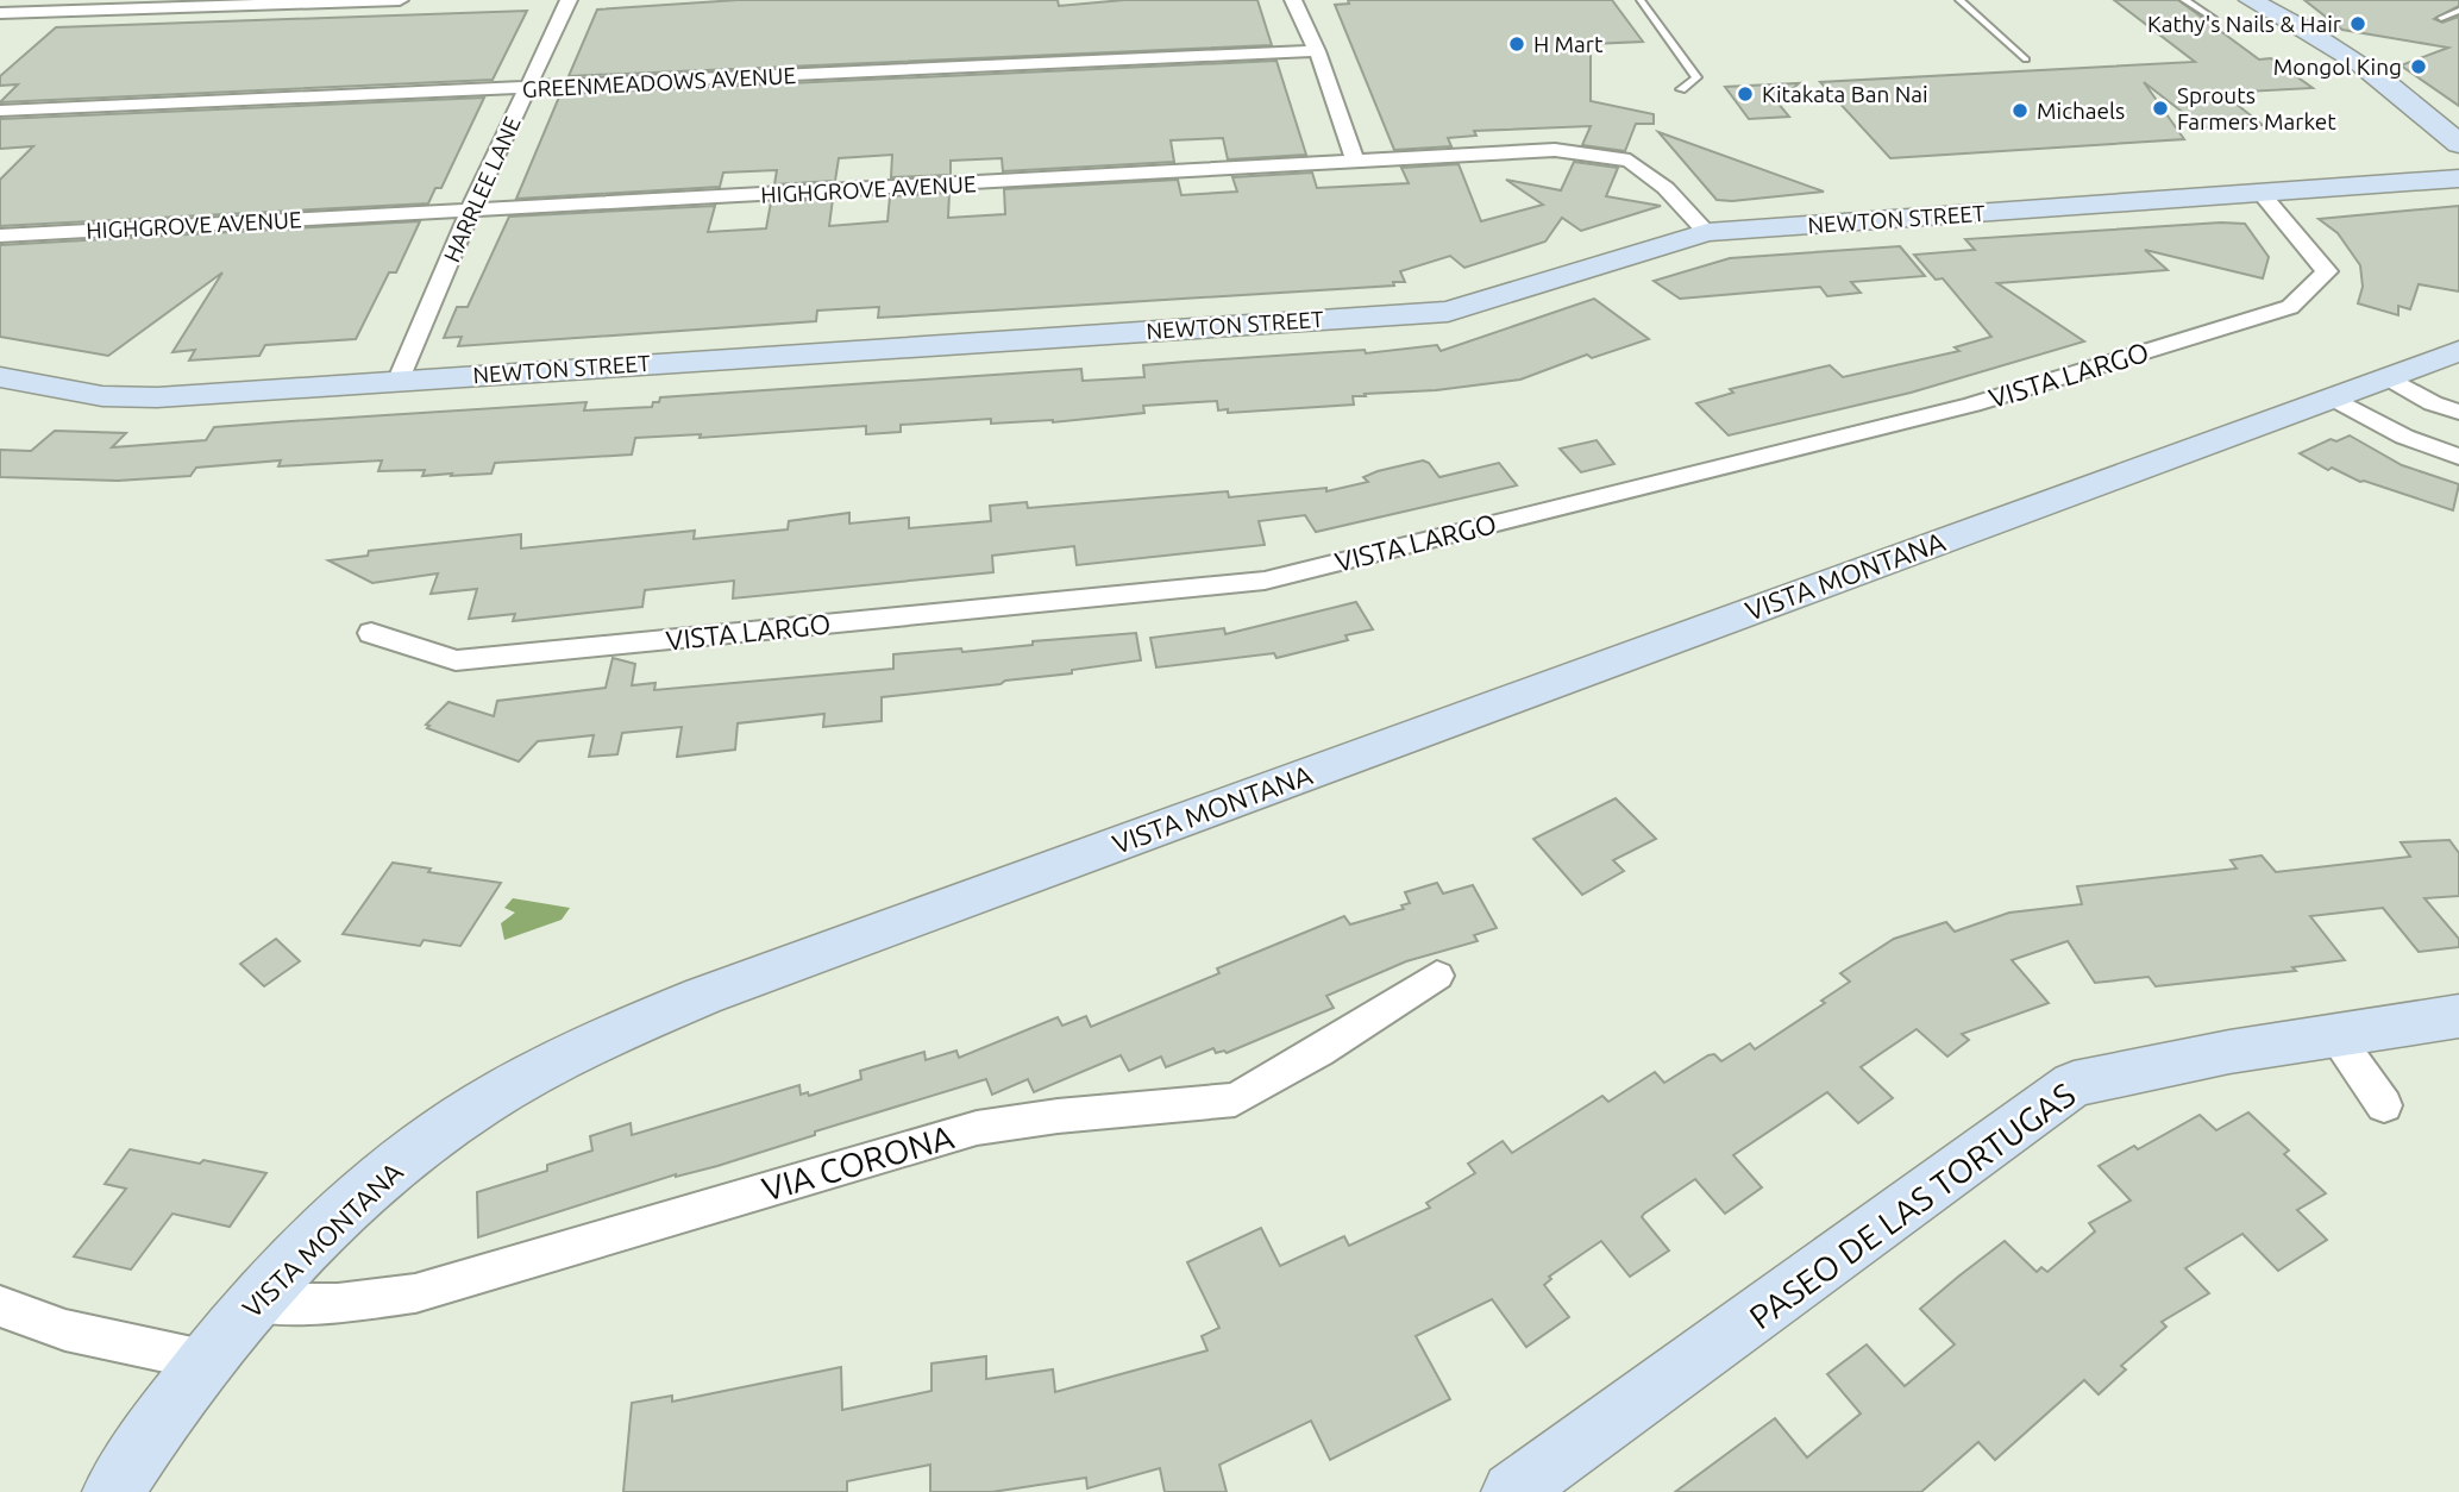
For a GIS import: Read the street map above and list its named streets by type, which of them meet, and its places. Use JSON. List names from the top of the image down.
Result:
{
  "streets": {
    "street": [
      "GREENMEADOWS AVENUE",
      "HARRLEE LANE",
      "HIGHGROVE AVENUE",
      "NEWTON STREET",
      "VISTA LARGO",
      "VISTA MONTANA",
      "VIA CORONA",
      "PASEO DE LAS TORTUGAS"
    ]
  },
  "crossings": [
    ["GREENMEADOWS AVENUE", "HARRLEE LANE"],
    ["HARRLEE LANE", "HIGHGROVE AVENUE"],
    ["HARRLEE LANE", "NEWTON STREET"],
    ["HIGHGROVE AVENUE", "NEWTON STREET"],
    ["NEWTON STREET", "VISTA LARGO"],
    ["VISTA MONTANA", "VIA CORONA"]
  ],
  "places": [
    "Kathy's Nails & Hair",
    "H Mart",
    "Mongol King",
    "Kitakata Ban Nai",
    "Sprouts Farmers Market",
    "Michaels"
  ]
}
